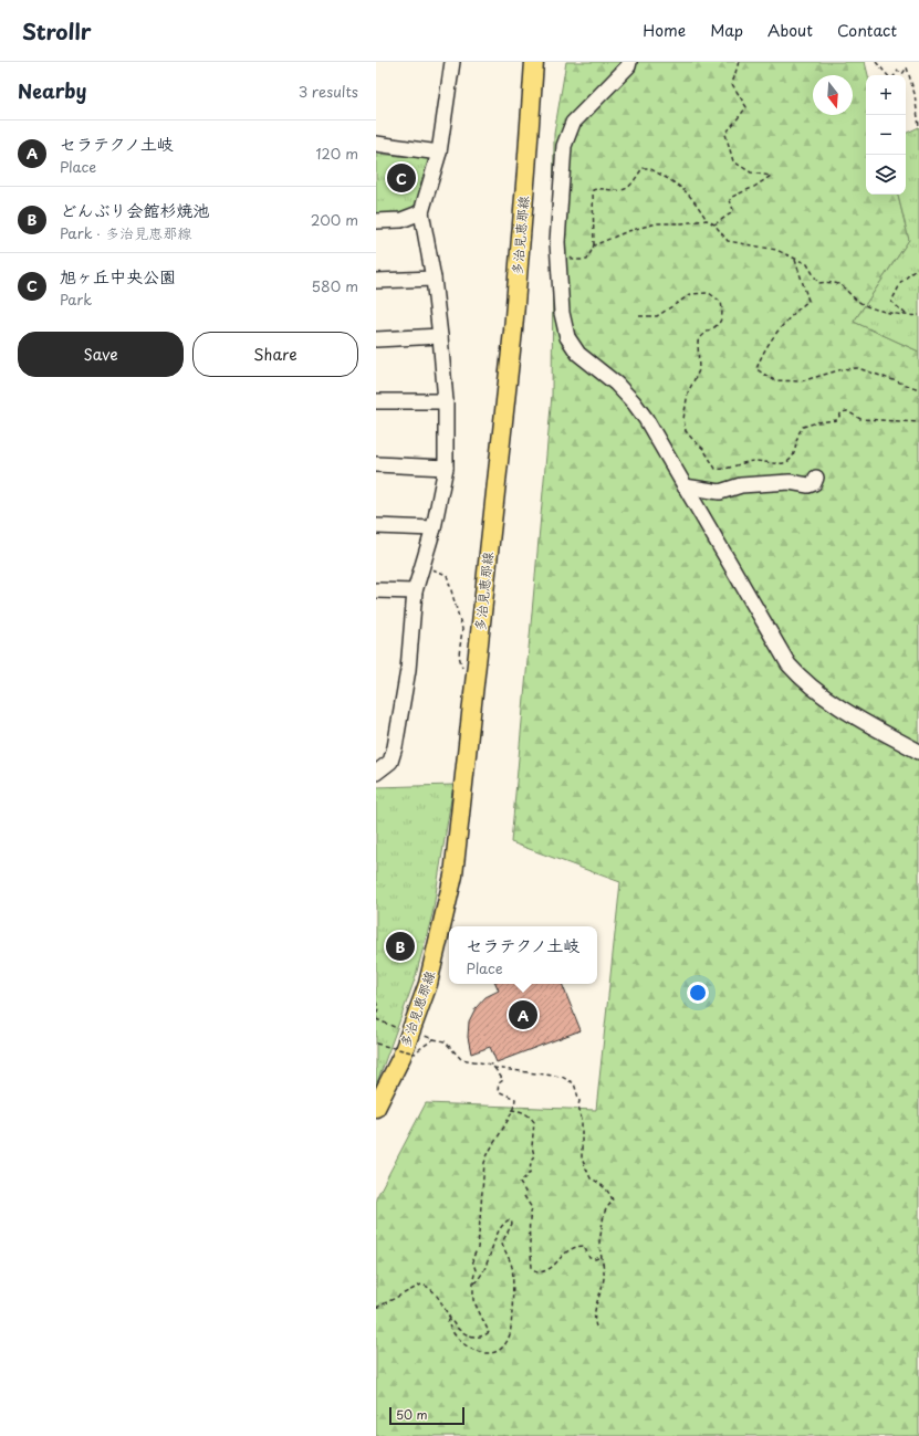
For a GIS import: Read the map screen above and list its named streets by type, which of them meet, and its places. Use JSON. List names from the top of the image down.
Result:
{
  "streets": {
    "main road": ["多治見恵那線"]
  },
  "scale_bar": "50 m",
  "north": "bottom",
  "page": {
    "header": "Strollr",
    "nav": [
      "Home",
      "Map",
      "About",
      "Contact"
    ],
    "heading": ["Nearby", "3 results"],
    "map_buttons": ["+", "−"],
    "list": [
      {
        "mark": "A",
        "name": "セラテクノ土岐",
        "note": "Place",
        "value": "120 m"
      },
      {
        "mark": "B",
        "name": "どんぶり会館杉焼池",
        "note": "Park · 多治見恵那線",
        "value": "200 m"
      },
      {
        "mark": "C",
        "name": "旭ヶ丘中央公園",
        "note": "Park",
        "value": "580 m"
      }
    ],
    "pins": ["C", "B", "A"],
    "buttons": ["Save", "Share"],
    "popup": ["セラテクノ土岐", "Place"],
    "scale": "50 m"
  }
}
